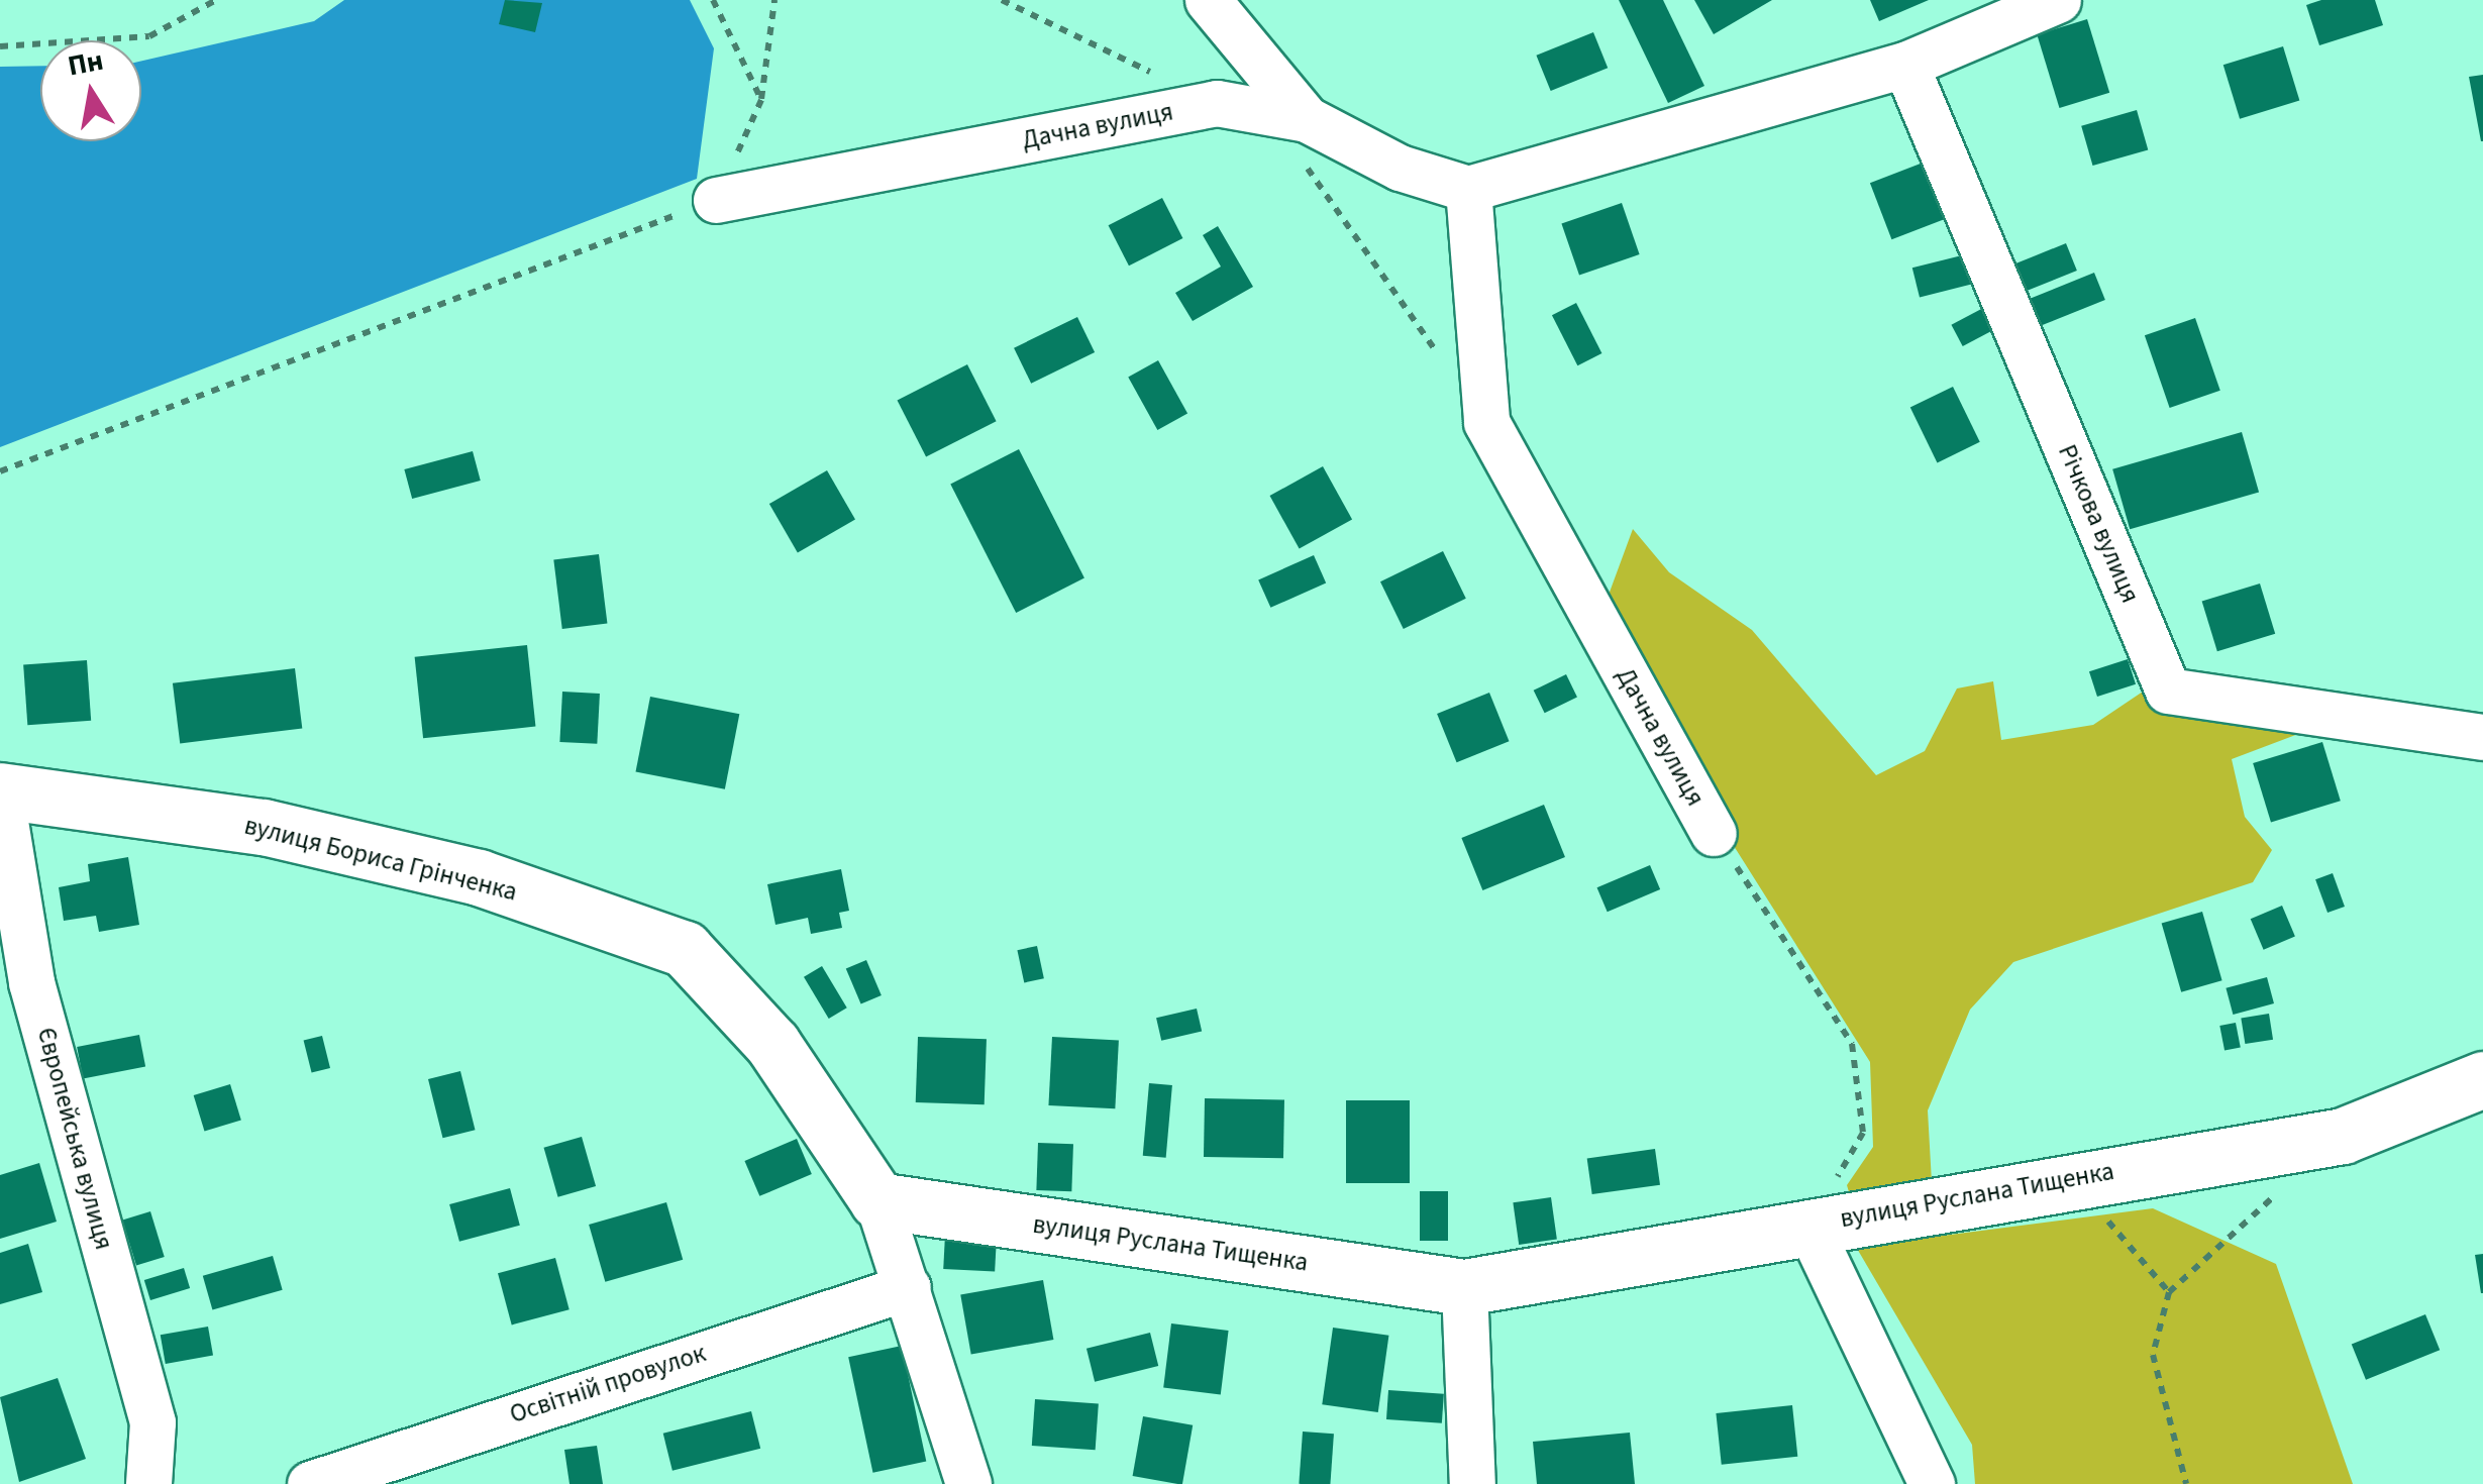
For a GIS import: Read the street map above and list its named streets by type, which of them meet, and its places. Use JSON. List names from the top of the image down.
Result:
{
  "streets": {
    "street": [
      "Дачна вулиця",
      "Річкова вулиця",
      "вулиця Бориса Грінченка",
      "Європейська вулиця",
      "вулиця Руслана Тищенка",
      "Освітній провулок"
    ]
  },
  "crossings": [
    ["вулиця Бориса Грінченка", "Європейська вулиця"],
    ["вулиця Бориса Грінченка", "вулиця Руслана Тищенка"],
    ["вулиця Бориса Грінченка", "Освітній провулок"]
  ],
  "north": "top"
}
